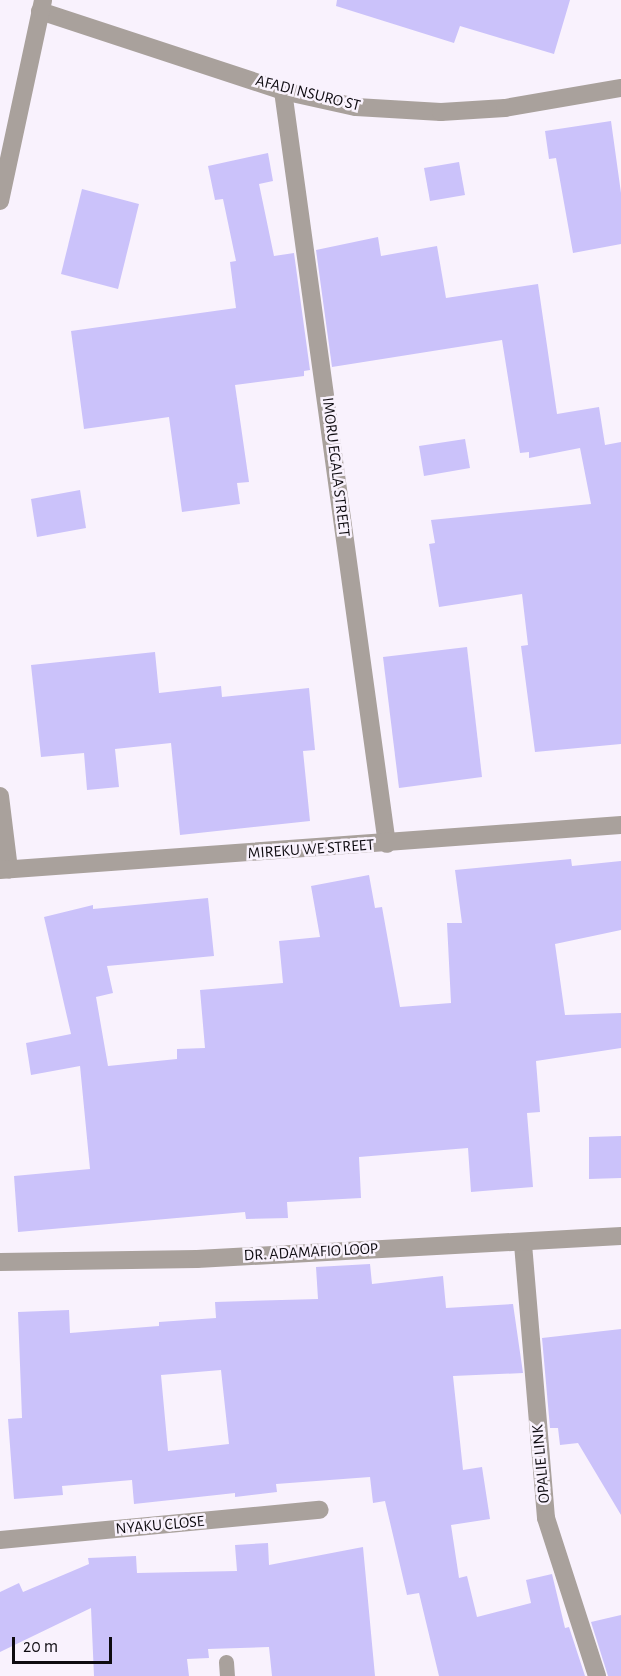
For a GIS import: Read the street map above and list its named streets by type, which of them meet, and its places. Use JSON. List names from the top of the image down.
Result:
{
  "streets": {
    "street": [
      "AFADI NSURO ST",
      "IMORU EGALA STREET",
      "MIREKU WE STREET",
      "DR. ADAMAFIO LOOP",
      "OPALIE LINK",
      "NYAKU CLOSE"
    ]
  },
  "crossings": [
    ["AFADI NSURO ST", "IMORU EGALA STREET"],
    ["IMORU EGALA STREET", "MIREKU WE STREET"],
    ["DR. ADAMAFIO LOOP", "OPALIE LINK"]
  ],
  "scale_bar": "20 m"
}
